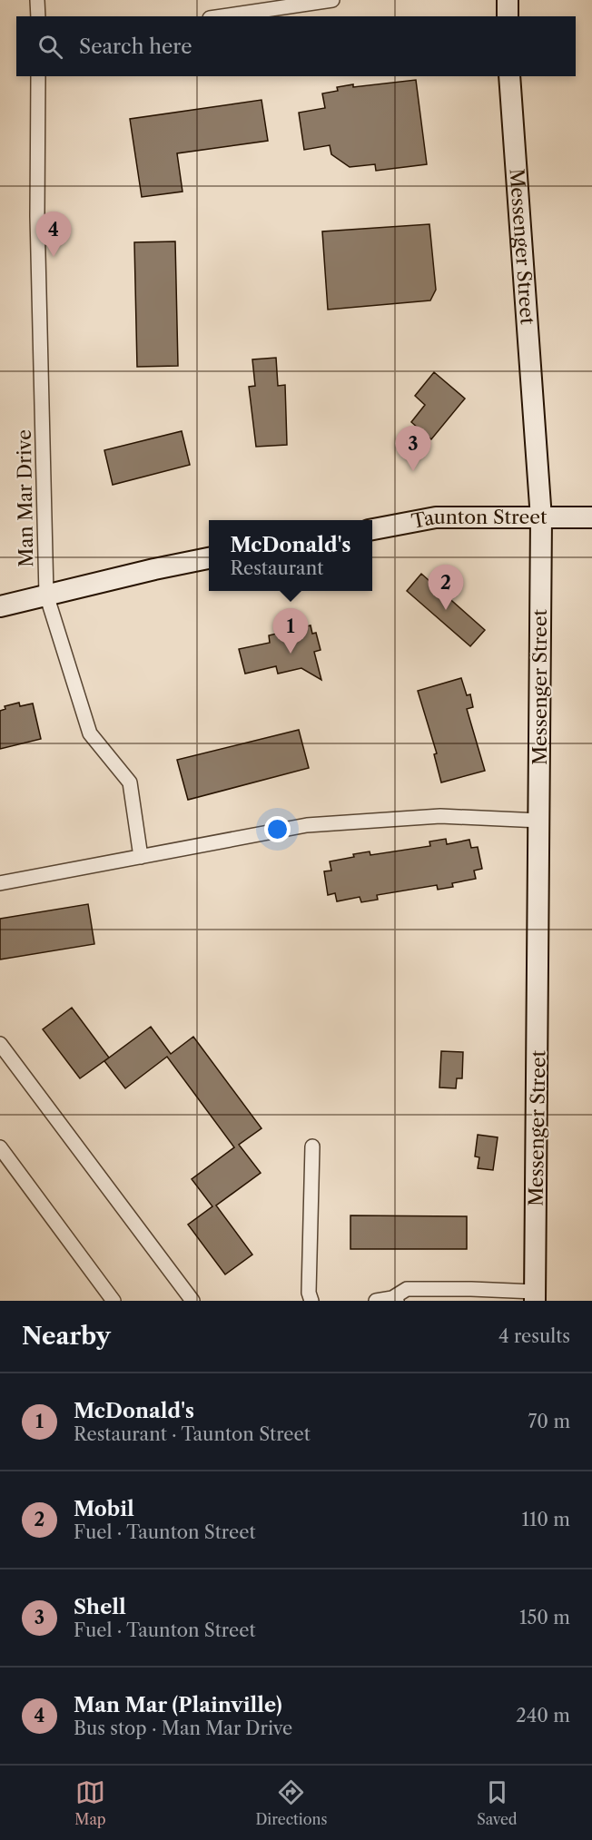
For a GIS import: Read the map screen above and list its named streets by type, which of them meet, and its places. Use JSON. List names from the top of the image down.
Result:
{
  "streets": {
    "main road": ["Messenger Street", "Taunton Street"],
    "street": ["Man Mar Drive"]
  },
  "crossings": [
    ["Messenger Street", "Taunton Street"]
  ],
  "page": {
    "search": "Search here",
    "pins": [
      "4",
      "3",
      "2",
      "1"
    ],
    "popup": ["McDonald's", "Restaurant"],
    "heading": ["Nearby", "4 results"],
    "list": [
      {
        "mark": "1",
        "name": "McDonald's",
        "note": "Restaurant · Taunton Street",
        "value": "70 m"
      },
      {
        "mark": "2",
        "name": "Mobil",
        "note": "Fuel · Taunton Street",
        "value": "110 m"
      },
      {
        "mark": "3",
        "name": "Shell",
        "note": "Fuel · Taunton Street",
        "value": "150 m"
      },
      {
        "mark": "4",
        "name": "Man Mar (Plainville)",
        "note": "Bus stop · Man Mar Drive",
        "value": "240 m"
      }
    ],
    "nav": ["Map", "Directions", "Saved"]
  }
}
